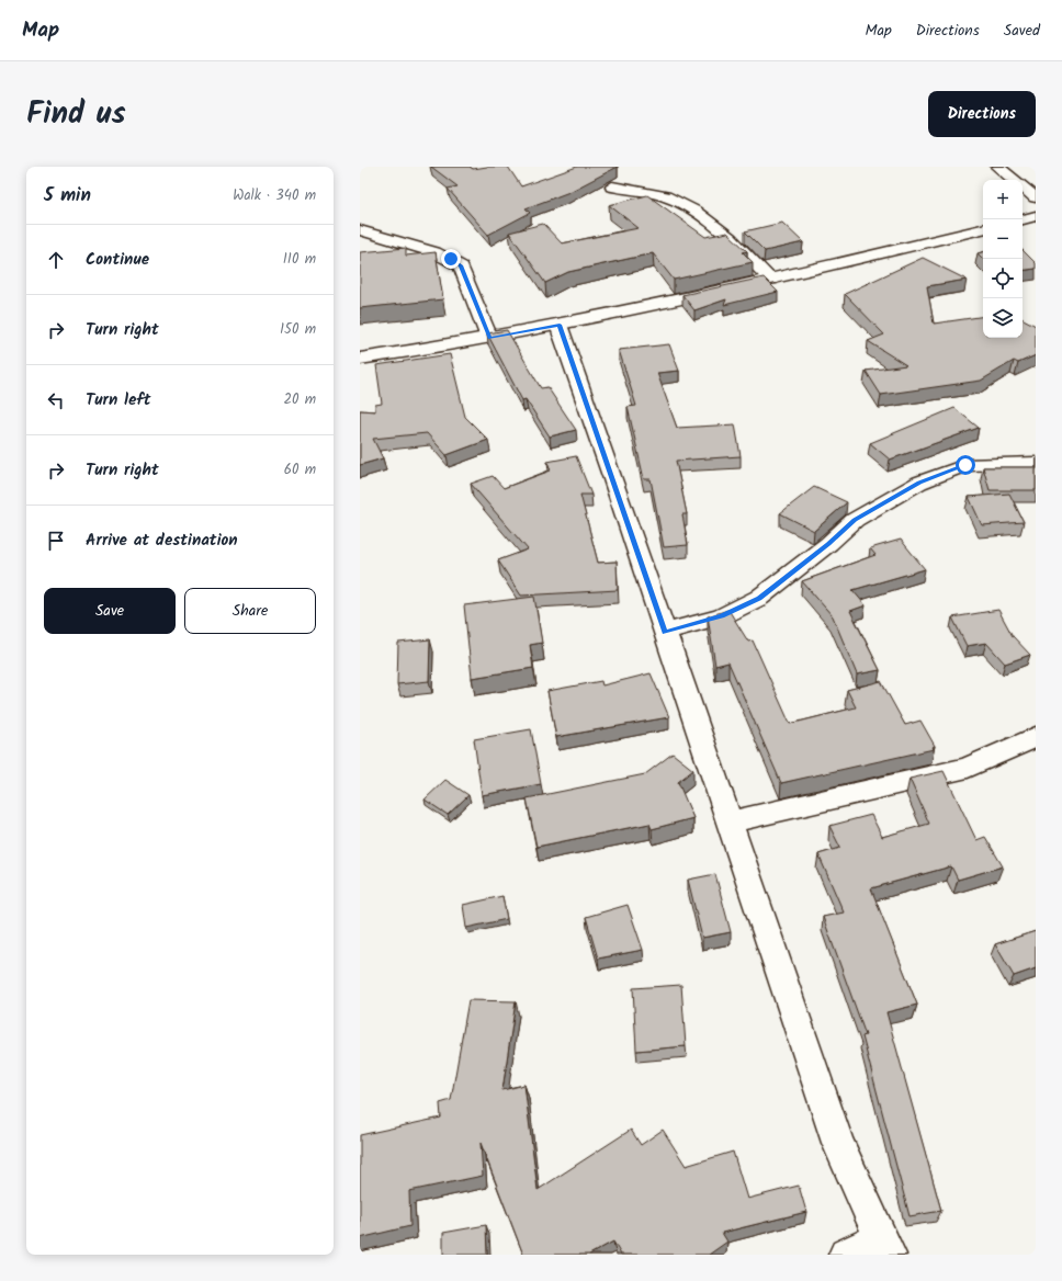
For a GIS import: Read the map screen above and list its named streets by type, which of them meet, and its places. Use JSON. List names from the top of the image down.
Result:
{
  "page": {
    "header": "Map",
    "nav": ["Map", "Directions", "Saved"],
    "title": "Find us",
    "buttons": [
      "Directions",
      ["Save", "Share"]
    ],
    "heading": ["5 min", "Walk · 340 m"],
    "map_buttons": ["+", "−"],
    "list": [
      ["Continue", "110 m"],
      ["Turn right", "150 m"],
      ["Turn left", "20 m"],
      ["Turn right", "60 m"],
      "Arrive at destination"
    ]
  }
}
